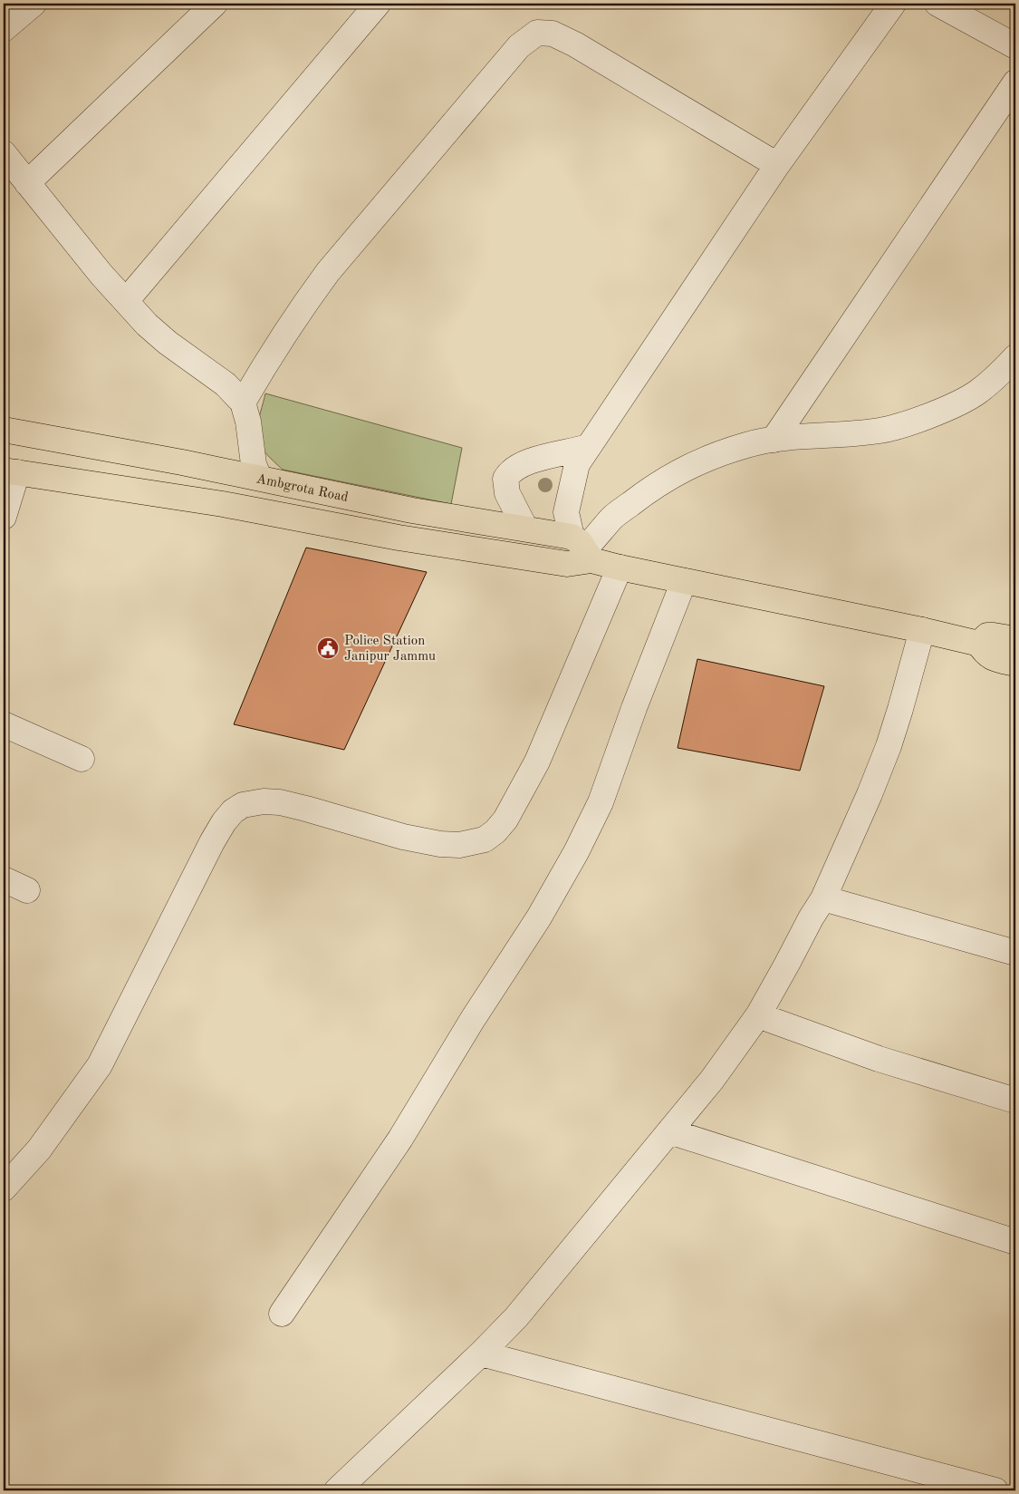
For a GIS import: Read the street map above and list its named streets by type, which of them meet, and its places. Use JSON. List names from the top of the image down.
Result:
{
  "streets": {
    "main road": ["Ambgrota Road"]
  },
  "places": {
    "public building": ["Police Station Janipur Jammu"]
  }
}
